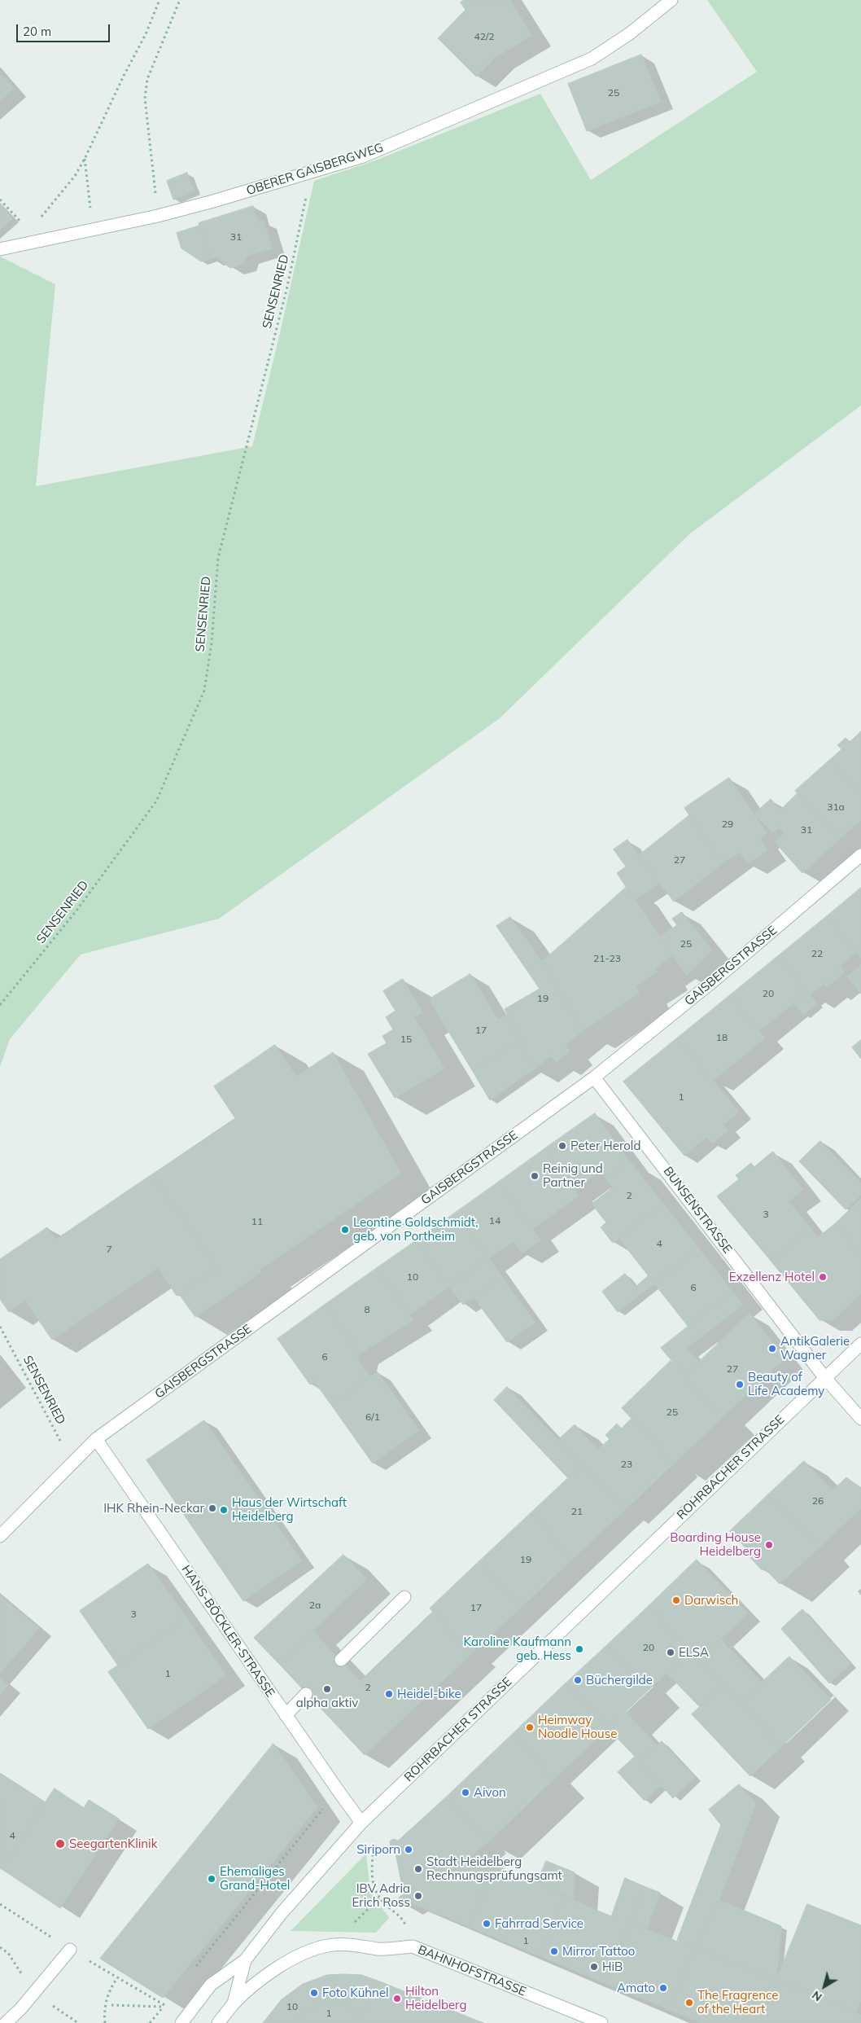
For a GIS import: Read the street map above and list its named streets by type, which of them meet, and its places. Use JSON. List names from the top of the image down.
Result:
{
  "streets": {
    "street": [
      "OBERER GAISBERGWEG",
      "GAISBERGSTRASSE",
      "BUNSENSTRASSE",
      "ROHRBACHER STRASSE",
      "HANS-BÖCKLER-STRASSE",
      "BAHNHOFSTRASSE"
    ],
    "path": ["SENSENRIED"]
  },
  "crossings": [
    ["OBERER GAISBERGWEG", "SENSENRIED"],
    ["SENSENRIED", "GAISBERGSTRASSE"],
    ["GAISBERGSTRASSE", "BUNSENSTRASSE"],
    ["GAISBERGSTRASSE", "HANS-BÖCKLER-STRASSE"],
    ["BUNSENSTRASSE", "ROHRBACHER STRASSE"],
    ["ROHRBACHER STRASSE", "HANS-BÖCKLER-STRASSE"],
    ["ROHRBACHER STRASSE", "BAHNHOFSTRASSE"]
  ],
  "places": [
    "Peter Herold",
    "Reinig und Partner",
    "Leontine Goldschmidt, geb. von Portheim",
    "Exzellenz Hotel",
    "AntikGalerie Wagner",
    "Beauty of Life Academy",
    "IHK Rhein-Neckar",
    "Haus der Wirtschaft Heidelberg",
    "Boarding House Heidelberg",
    "Darwisch",
    "Karoline Kaufmann geb. Hess",
    "ELSA",
    "Büchergilde",
    "alpha aktiv",
    "Heidel-bike",
    "Heimway Noodle House",
    "Aivon",
    "SeegartenKlinik",
    "Siriporn",
    "Stadt Heidelberg Rechnungsprüfungsamt",
    "Ehemaliges Grand-Hotel",
    "IBV Adria Erich Ross",
    "Fahrrad Service",
    "Mirror Tattoo",
    "HiB",
    "Amato",
    "Foto Kühnel",
    "Hilton Heidelberg",
    "The Fragrence of the Heart"
  ],
  "house_numbers": [
    "42/2",
    "25",
    "31",
    "31a",
    "29",
    "31",
    "27",
    "25",
    "22",
    "21-23",
    "20",
    "19",
    "17",
    "18",
    "15",
    "1",
    "2",
    "3",
    "14",
    "11",
    "4",
    "7",
    "10",
    "6",
    "8",
    "6",
    "27",
    "25",
    "6/1",
    "23",
    "26",
    "21",
    "19",
    "2a",
    "17",
    "3",
    "20",
    "1",
    "2",
    "4",
    "1",
    "10",
    "1"
  ],
  "scale_bar": "20 m",
  "north": "bottom left"
}
